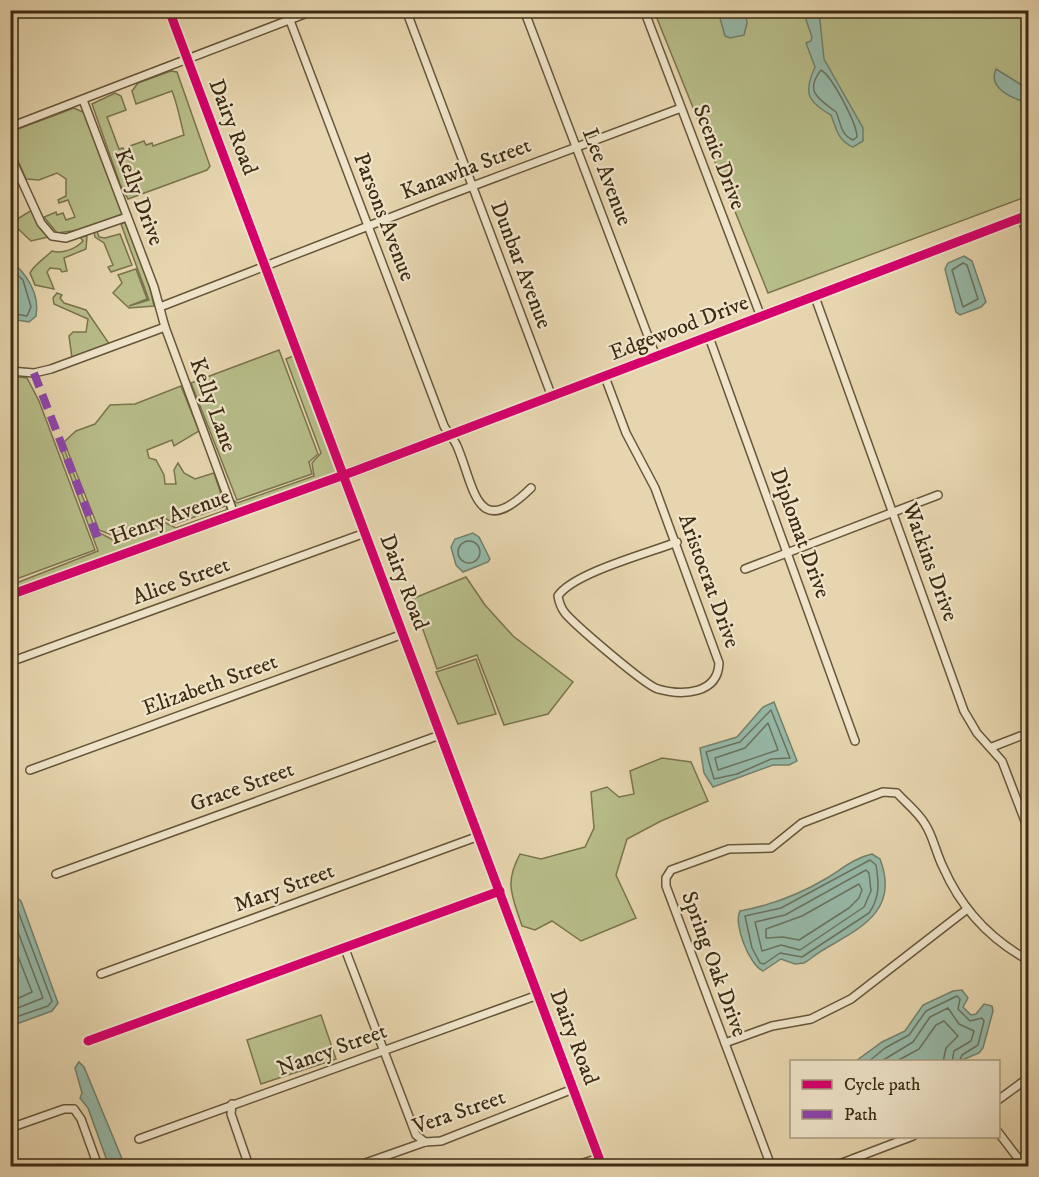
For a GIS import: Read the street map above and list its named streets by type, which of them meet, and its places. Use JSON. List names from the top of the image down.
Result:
{
  "streets": {
    "street": [
      "Dairy Road",
      "Scenic Drive",
      "Kanawha Street",
      "Lee Avenue",
      "Kelly Drive",
      "Parsons Avenue",
      "Dunbar Avenue",
      "Edgewood Drive",
      "Kelly Lane",
      "Henry Avenue",
      "Diplomat Drive",
      "Watkins Drive",
      "Alice Street",
      "Aristocrat Drive",
      "Elizabeth Street",
      "Grace Street",
      "Mary Street",
      "Spring Oak Drive",
      "Nancy Street",
      "Vera Street"
    ]
  },
  "crossings": [
    ["Dairy Road", "Kanawha Street"],
    ["Dairy Road", "Edgewood Drive"],
    ["Dairy Road", "Henry Avenue"],
    ["Dairy Road", "Alice Street"],
    ["Dairy Road", "Elizabeth Street"],
    ["Dairy Road", "Grace Street"],
    ["Dairy Road", "Mary Street"],
    ["Dairy Road", "Nancy Street"],
    ["Dairy Road", "Vera Street"],
    ["Scenic Drive", "Kanawha Street"],
    ["Scenic Drive", "Edgewood Drive"],
    ["Kanawha Street", "Lee Avenue"],
    ["Kanawha Street", "Kelly Drive"],
    ["Kanawha Street", "Parsons Avenue"],
    ["Kanawha Street", "Dunbar Avenue"],
    ["Kanawha Street", "Kelly Lane"],
    ["Lee Avenue", "Edgewood Drive"],
    ["Kelly Drive", "Kelly Lane"],
    ["Parsons Avenue", "Edgewood Drive"],
    ["Dunbar Avenue", "Edgewood Drive"],
    ["Edgewood Drive", "Henry Avenue"],
    ["Edgewood Drive", "Diplomat Drive"],
    ["Edgewood Drive", "Watkins Drive"],
    ["Edgewood Drive", "Aristocrat Drive"],
    ["Kelly Lane", "Henry Avenue"]
  ],
  "legend": ["Cycle path", "Path"]
}
